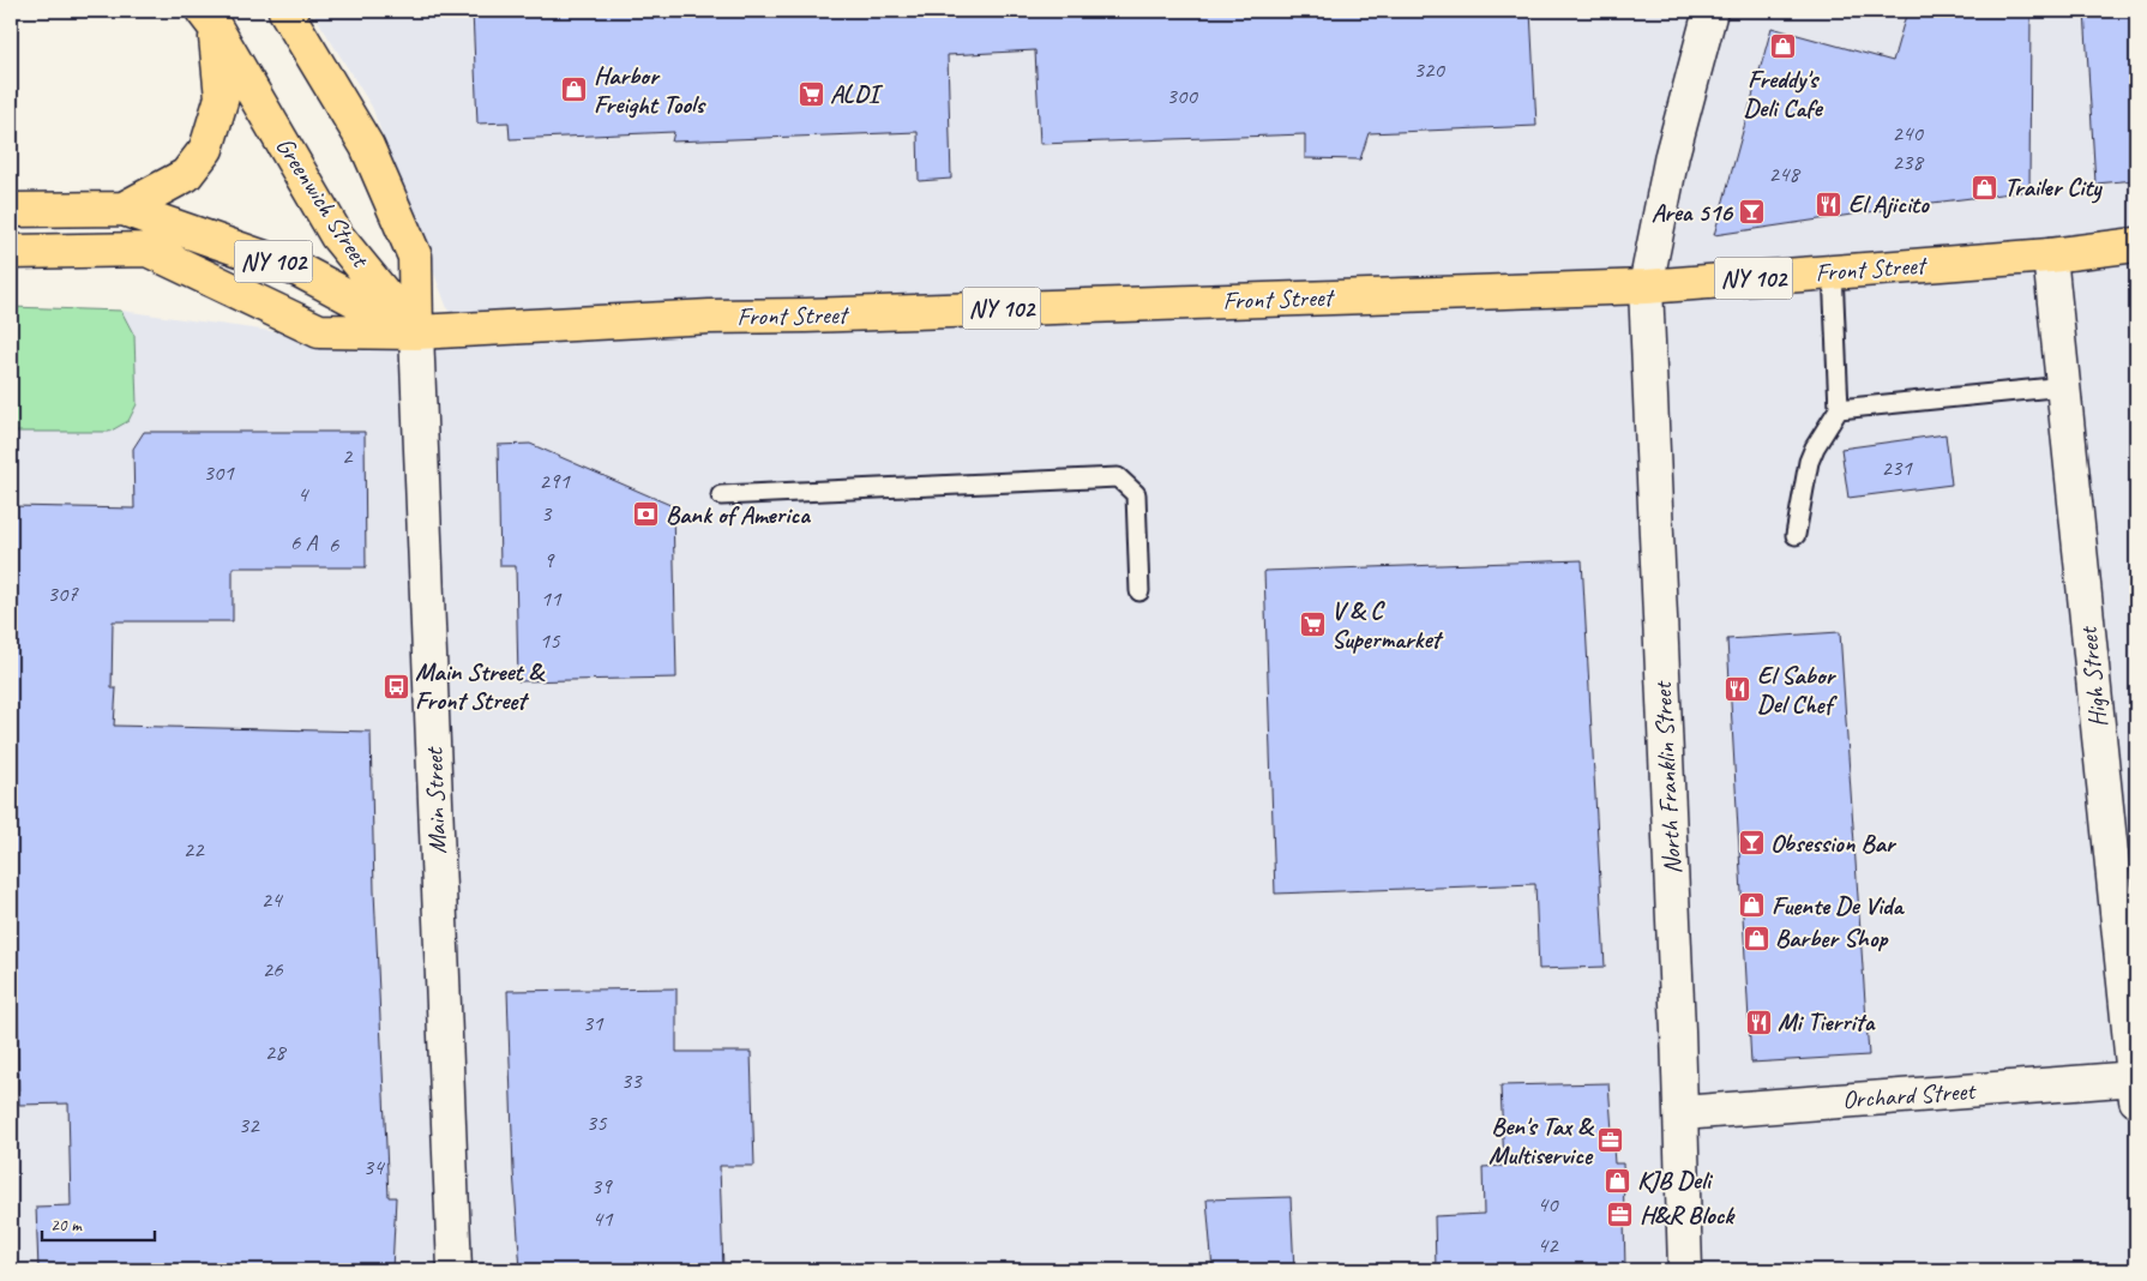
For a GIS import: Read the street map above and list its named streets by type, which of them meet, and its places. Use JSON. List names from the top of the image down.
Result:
{
  "streets": {
    "main road": ["Greenwich Street", "NY 102", "Front Street"],
    "street": [
      "High Street",
      "North Franklin Street",
      "Main Street",
      "Orchard Street"
    ]
  },
  "crossings": [
    ["Greenwich Street", "NY 102"],
    ["Greenwich Street", "Front Street"],
    ["Greenwich Street", "Main Street"],
    ["NY 102", "Front Street"],
    ["NY 102", "Main Street"],
    ["Front Street", "High Street"],
    ["Front Street", "North Franklin Street"],
    ["Front Street", "Main Street"],
    ["High Street", "Orchard Street"],
    ["North Franklin Street", "Orchard Street"]
  ],
  "places": {
    "shop": [
      "Freddy's Deli Cafe",
      "Harbor Freight Tools",
      "Trailer City",
      "Fuente De Vida",
      "Barber Shop",
      "KJB Deli"
    ],
    "supermarket": ["ALDI", "V & C Supermarket"],
    "restaurant": ["El Ajicito", "El Sabor Del Chef", "Mi Tierrita"],
    "bar": ["Area 516", "Obsession Bar"],
    "bank": ["Bank of America"],
    "bus stop": ["Main Street & Front Street"],
    "office": ["Ben's Tax & Multiservice", "H&R Block"]
  },
  "house_numbers": [
    "320",
    "300",
    "240",
    "238",
    "248",
    "2",
    "231",
    "301",
    "291",
    "4",
    "3",
    "6 A",
    "6",
    "9",
    "307",
    "11",
    "15",
    "22",
    "24",
    "26",
    "31",
    "28",
    "33",
    "35",
    "32",
    "34",
    "39",
    "40",
    "41",
    "42"
  ],
  "scale_bar": "20 m"
}
